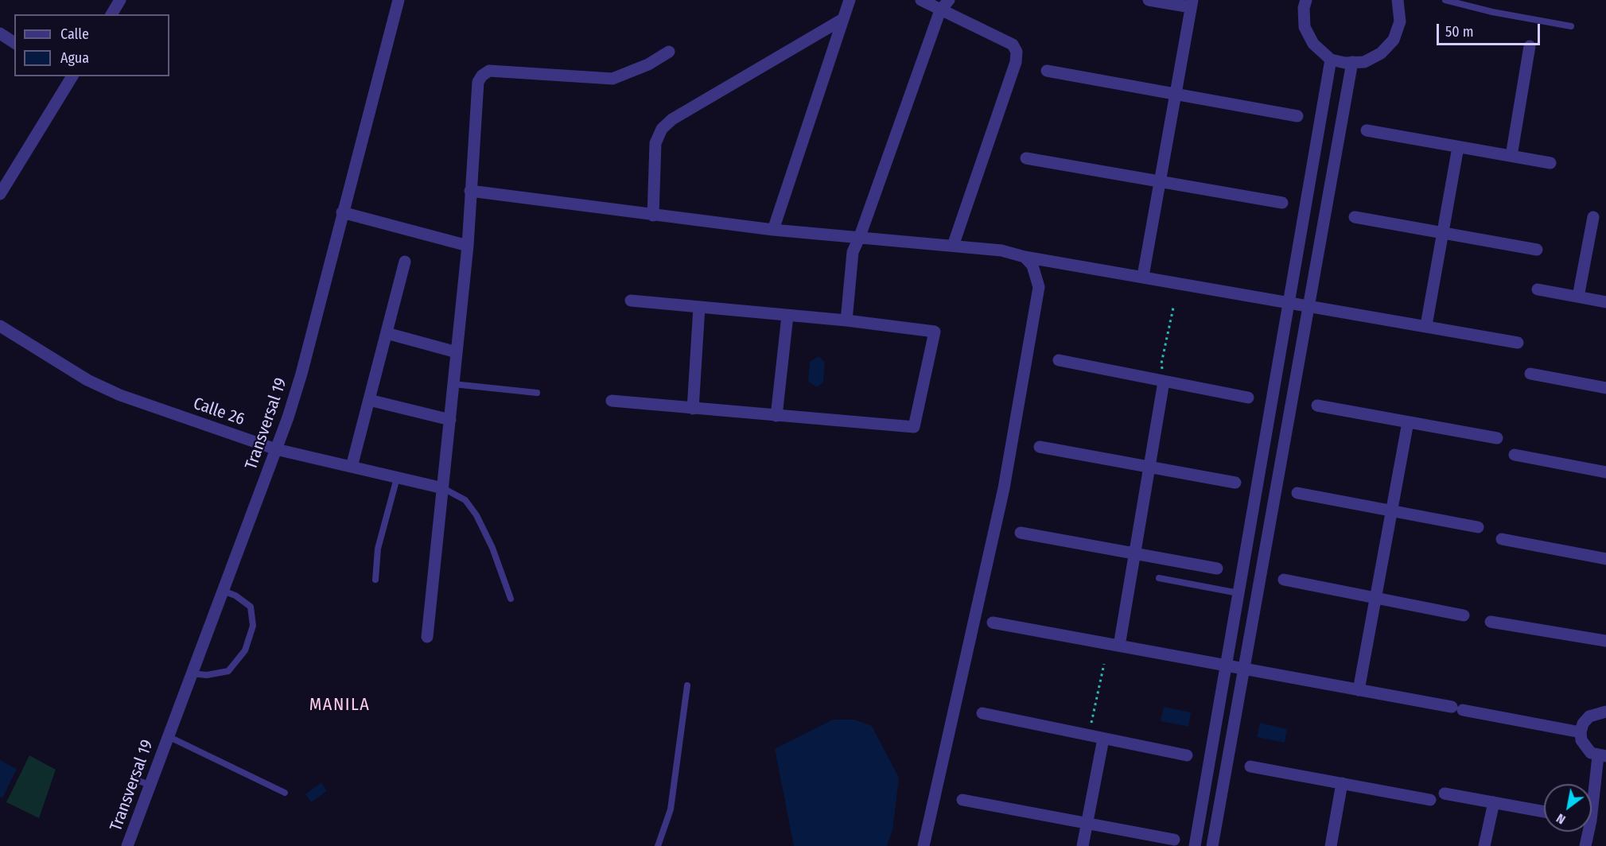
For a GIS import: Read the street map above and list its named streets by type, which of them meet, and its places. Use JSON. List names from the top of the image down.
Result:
{
  "streets": {
    "street": ["Calle 26", "Transversal 19"]
  },
  "crossings": [
    ["Calle 26", "Transversal 19"]
  ],
  "districts": ["MANILA"],
  "legend": ["Calle", "Agua"],
  "scale_bar": "50 m",
  "north": "bottom left"
}
